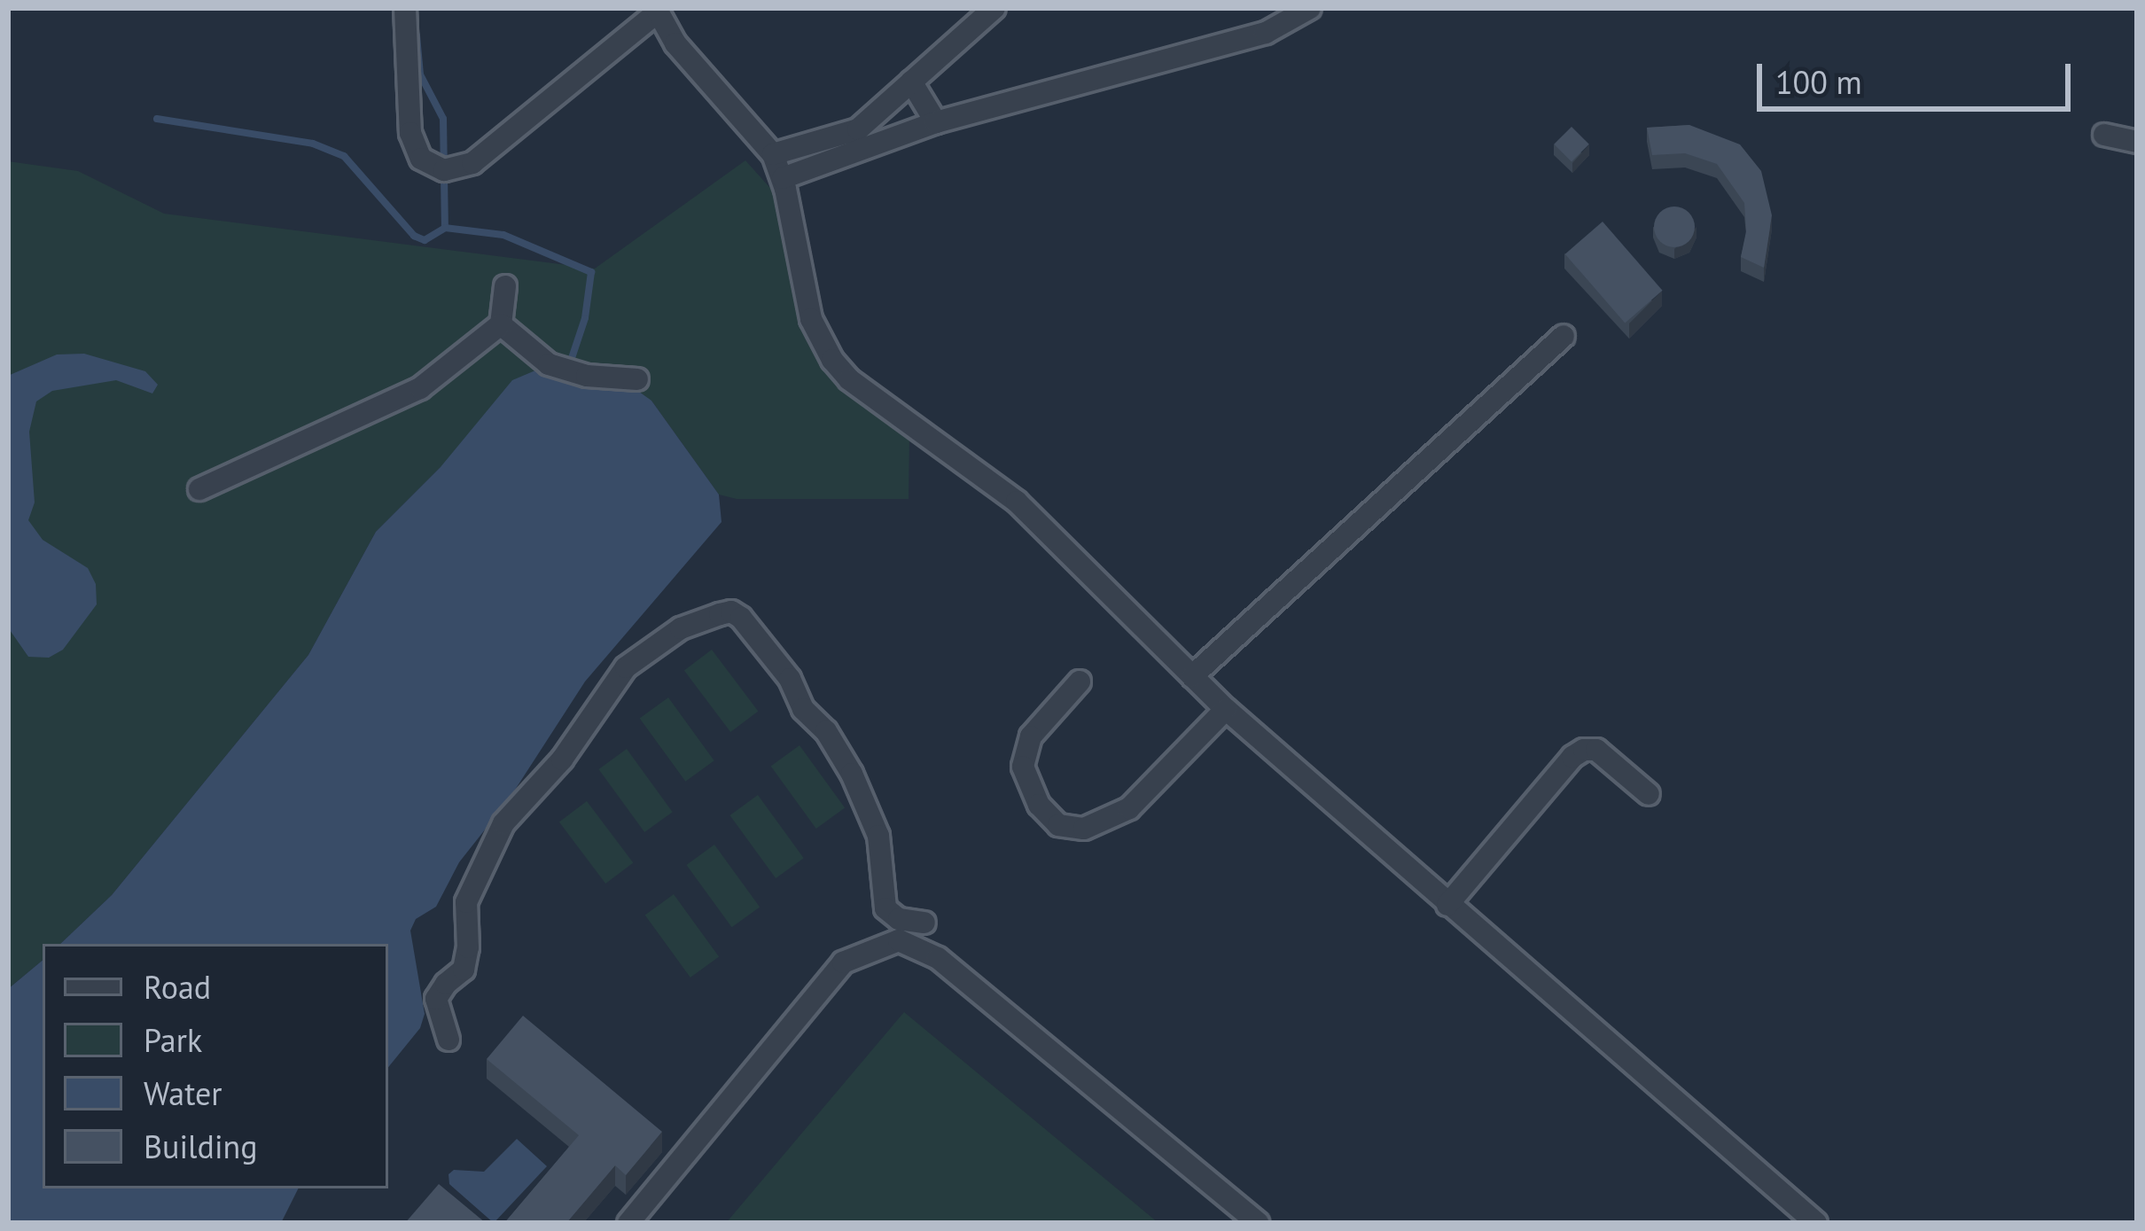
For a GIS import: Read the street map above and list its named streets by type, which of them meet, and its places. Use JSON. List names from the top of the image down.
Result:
{
  "legend": [
    "Road",
    "Park",
    "Water",
    "Building"
  ],
  "scale_bar": "100 m"
}
